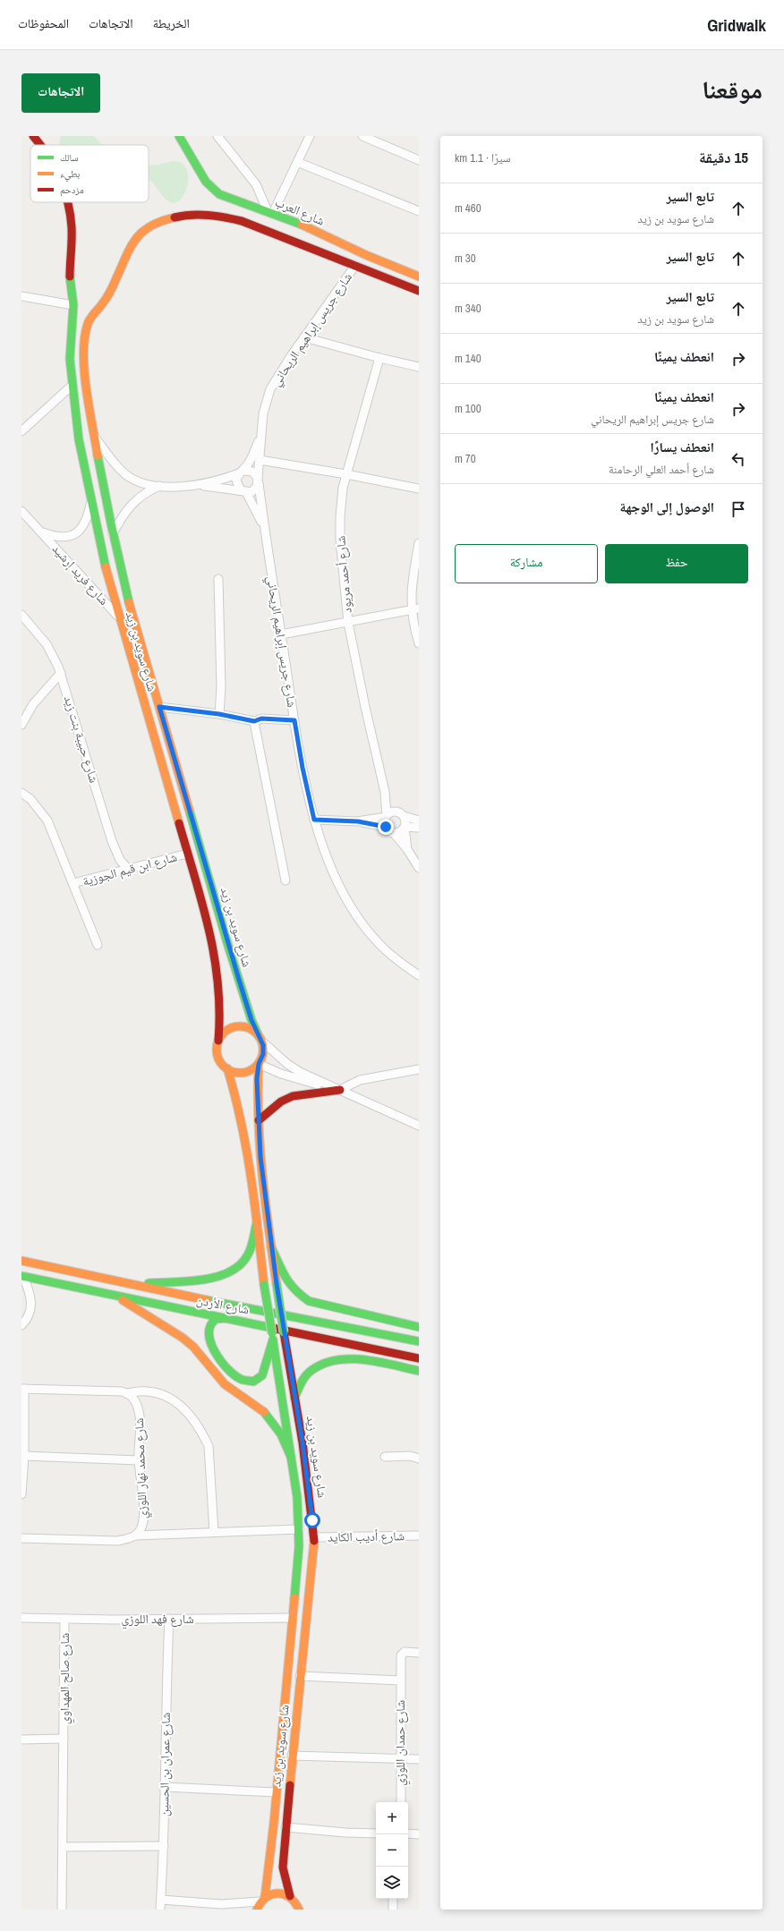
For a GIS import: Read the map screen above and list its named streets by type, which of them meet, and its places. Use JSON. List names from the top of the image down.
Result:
{
  "streets": {
    "main road": ["شارع العرب", "شارع سويد بن زيد", "شارع الأردن"],
    "street": [
      "شارع جريس إبراهيم الريحاني",
      "شارع فريد إرشيد",
      "شارع أحمد مريود",
      "شارع حبيبة بنت زيد",
      "شارع ابن قيم الجوزية",
      "شارع محمد نهار اللوزي",
      "شارع أديب الكايد",
      "شارع فهد اللوزي",
      "شارع صالح المهداوي",
      "شارع حمدان اللوزي",
      "شارع عمران بن الحسين"
    ]
  },
  "crossings": [
    ["شارع جريس إبراهيم الريحاني", "شارع سويد بن زيد"],
    ["شارع فريد إرشيد", "شارع سويد بن زيد"],
    ["شارع سويد بن زيد", "شارع ابن قيم الجوزية"],
    ["شارع سويد بن زيد", "شارع أديب الكايد"],
    ["شارع سويد بن زيد", "شارع فهد اللوزي"],
    ["شارع حبيبة بنت زيد", "شارع ابن قيم الجوزية"],
    ["شارع فهد اللوزي", "شارع صالح المهداوي"],
    ["شارع فهد اللوزي", "شارع عمران بن الحسين"]
  ],
  "legend": ["سالك", "بطيء", "مزدحم"],
  "page": {
    "header": "Gridwalk",
    "nav": ["الخريطة", "الاتجاهات", "المحفوظات"],
    "title": "موقعنا",
    "buttons": [
      "الاتجاهات",
      ["حفظ", "مشاركة"]
    ],
    "heading": ["15 دقيقة", "سيرًا · 1.1 km"],
    "list": [
      ["تابع السير", "شارع سويد بن زيد", "460 m"],
      ["تابع السير", "30 m"],
      ["تابع السير", "شارع سويد بن زيد", "340 m"],
      ["انعطف يمينًا", "140 m"],
      ["انعطف يمينًا", "شارع جريس إبراهيم الريحاني", "100 m"],
      ["انعطف يسارًا", "شارع أحمد العلي الرحامنة", "70 m"],
      "الوصول إلى الوجهة"
    ],
    "map_buttons": ["+", "−"]
  }
}
